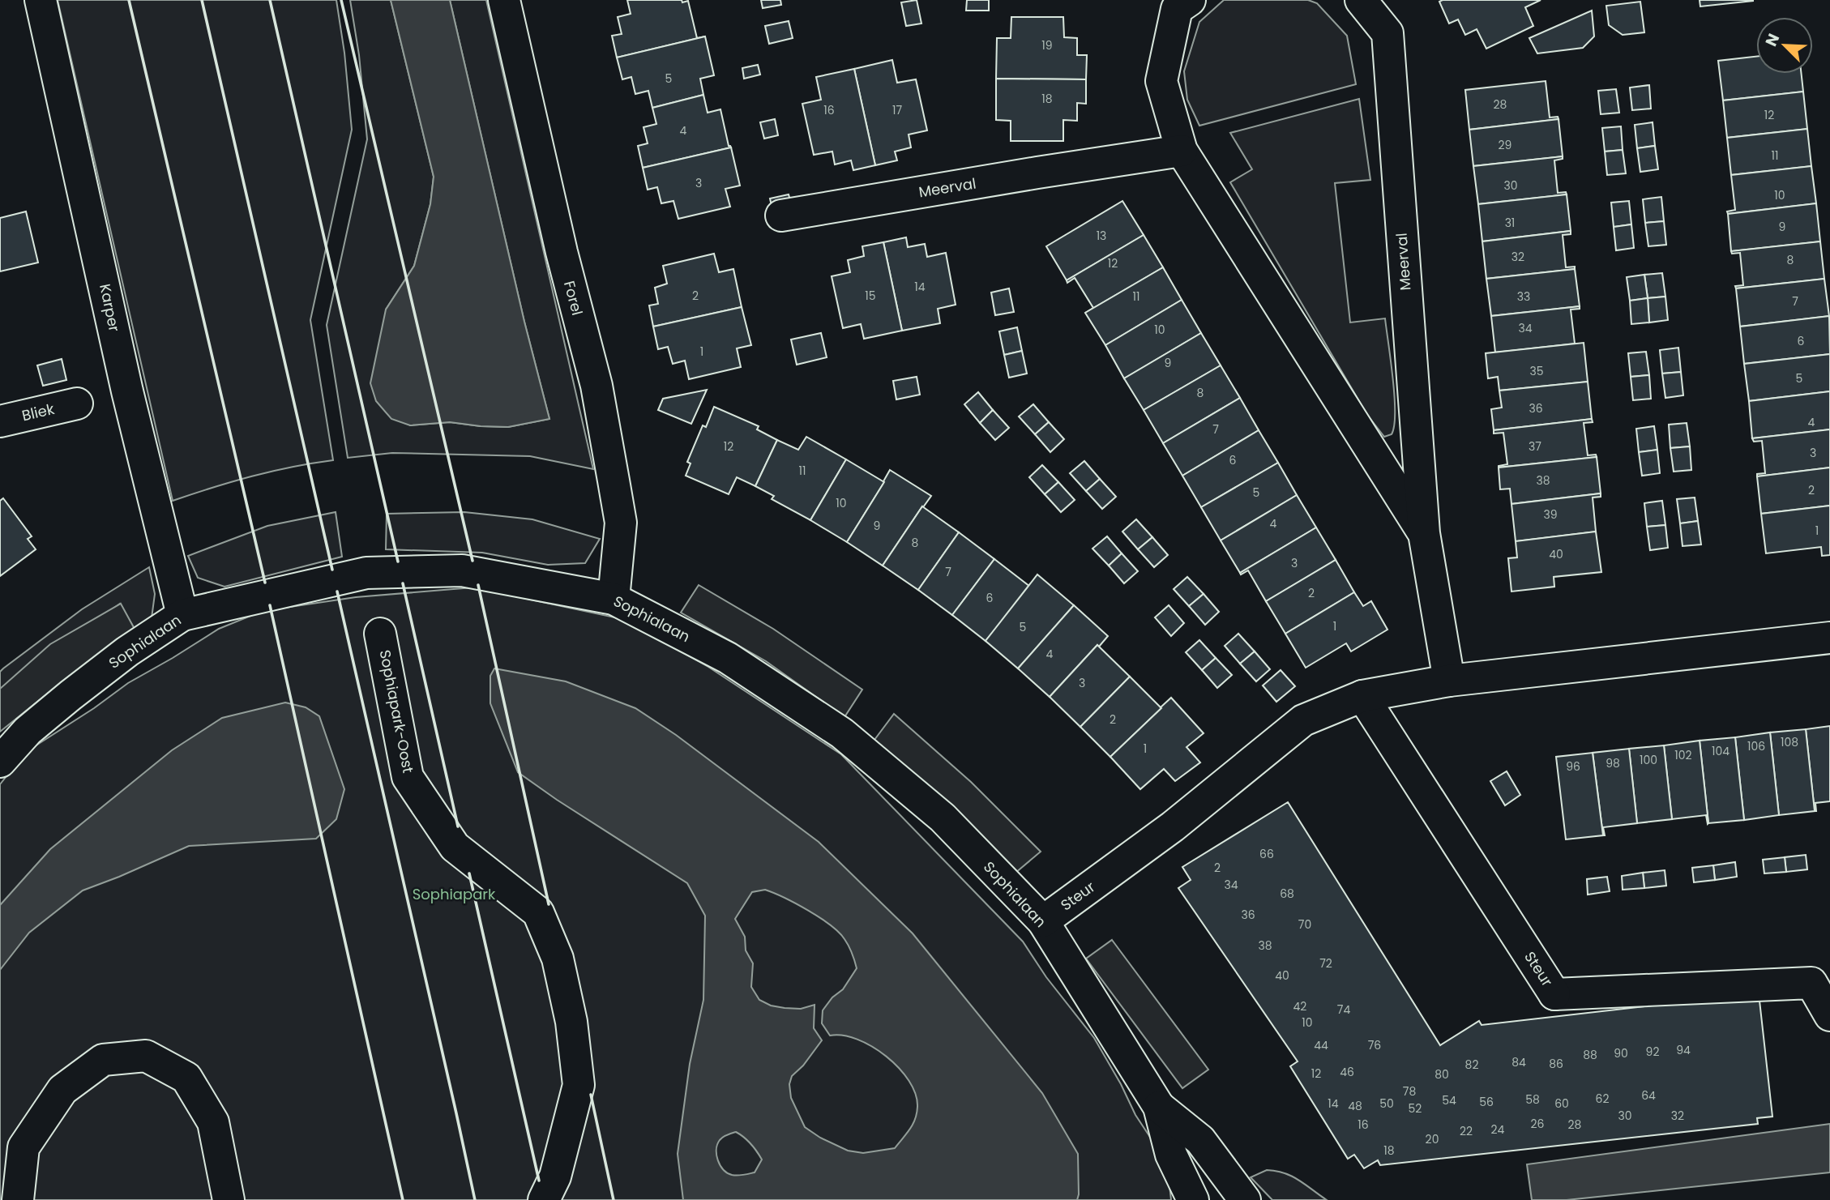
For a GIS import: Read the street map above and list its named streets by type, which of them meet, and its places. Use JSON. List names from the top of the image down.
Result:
{
  "streets": {
    "street": [
      "Meerval",
      "Forel",
      "Karper",
      "Bliek",
      "Sophialaan",
      "Sophiapark-Oost",
      "Steur"
    ]
  },
  "crossings": [
    ["Meerval", "Steur"],
    ["Forel", "Sophialaan"],
    ["Karper", "Sophialaan"],
    ["Sophialaan", "Steur"]
  ],
  "parks": ["Sophiapark"],
  "house_numbers": [
    "19",
    "5",
    "18",
    "28",
    "16",
    "17",
    "12",
    "4",
    "29",
    "11",
    "3",
    "30",
    "10",
    "31",
    "9",
    "13",
    "32",
    "8",
    "12",
    "14",
    "2",
    "15",
    "11",
    "33",
    "7",
    "34",
    "10",
    "6",
    "1",
    "9",
    "35",
    "5",
    "8",
    "36",
    "4",
    "7",
    "12",
    "37",
    "3",
    "6",
    "11",
    "38",
    "2",
    "5",
    "10",
    "39",
    "4",
    "9",
    "1",
    "8",
    "40",
    "3",
    "7",
    "2",
    "6",
    "1",
    "5",
    "4",
    "3",
    "2",
    "108",
    "106",
    "1",
    "104",
    "102",
    "100",
    "98",
    "96",
    "66",
    "2",
    "34",
    "68",
    "36",
    "70",
    "38",
    "72",
    "40",
    "42",
    "74",
    "10",
    "44",
    "76",
    "94",
    "92",
    "90",
    "88",
    "84",
    "86",
    "82",
    "46",
    "12",
    "80",
    "78",
    "64",
    "62",
    "58",
    "54",
    "56",
    "14",
    "50",
    "60",
    "48",
    "52",
    "30",
    "32",
    "26",
    "16",
    "28",
    "24",
    "22",
    "20",
    "18"
  ],
  "north": "top left"
}
